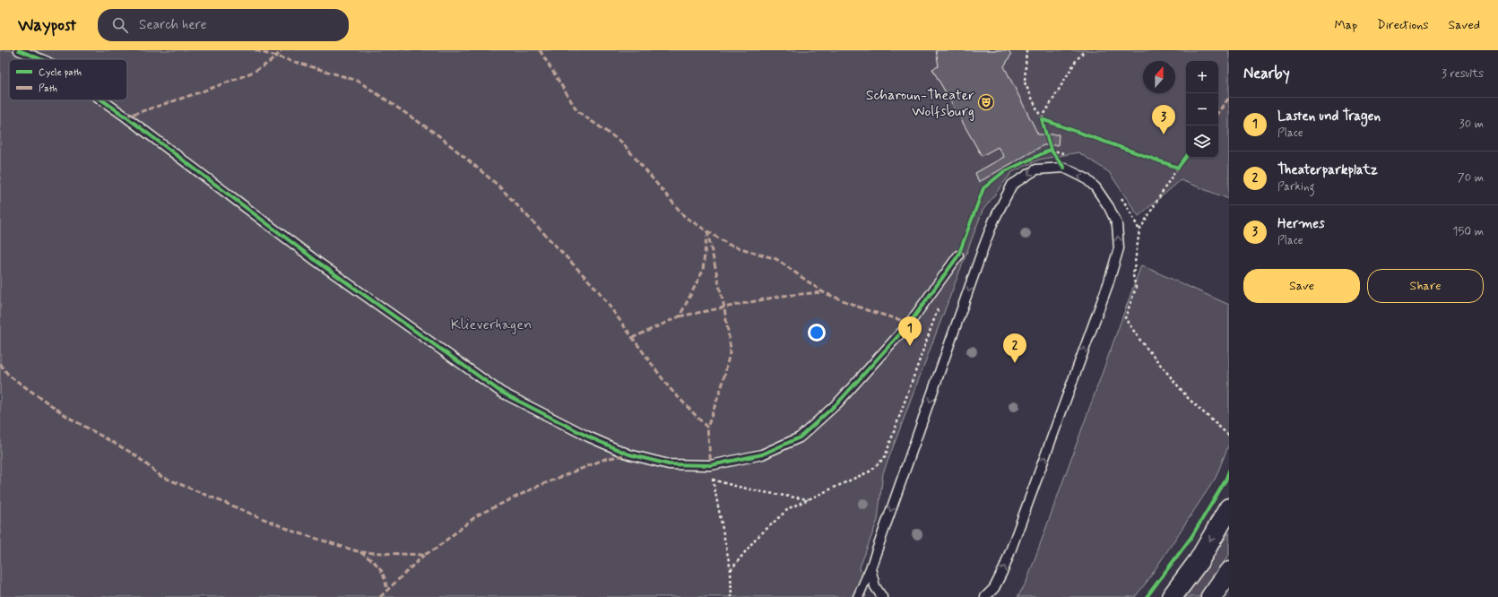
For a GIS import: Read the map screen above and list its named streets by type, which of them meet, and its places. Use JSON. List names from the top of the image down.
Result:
{
  "parks": ["Klieverhagen"],
  "places": {
    "theatre": ["Scharoun-Theater Wolfsburg"]
  },
  "legend": ["Cycle path", "Path"],
  "north": "top",
  "page": {
    "header": "Waypost",
    "search": "Search here",
    "nav": ["Map", "Directions", "Saved"],
    "heading": ["Nearby", "3 results"],
    "map_buttons": ["+", "−"],
    "list": [
      {
        "mark": "1",
        "name": "Lasten und Tragen",
        "note": "Place",
        "value": "30 m"
      },
      {
        "mark": "2",
        "name": "Theaterparkplatz",
        "note": "Parking",
        "value": "70 m"
      },
      {
        "mark": "3",
        "name": "Hermes",
        "note": "Place",
        "value": "150 m"
      }
    ],
    "pins": ["3", "1", "2"],
    "buttons": ["Save", "Share"]
  }
}
